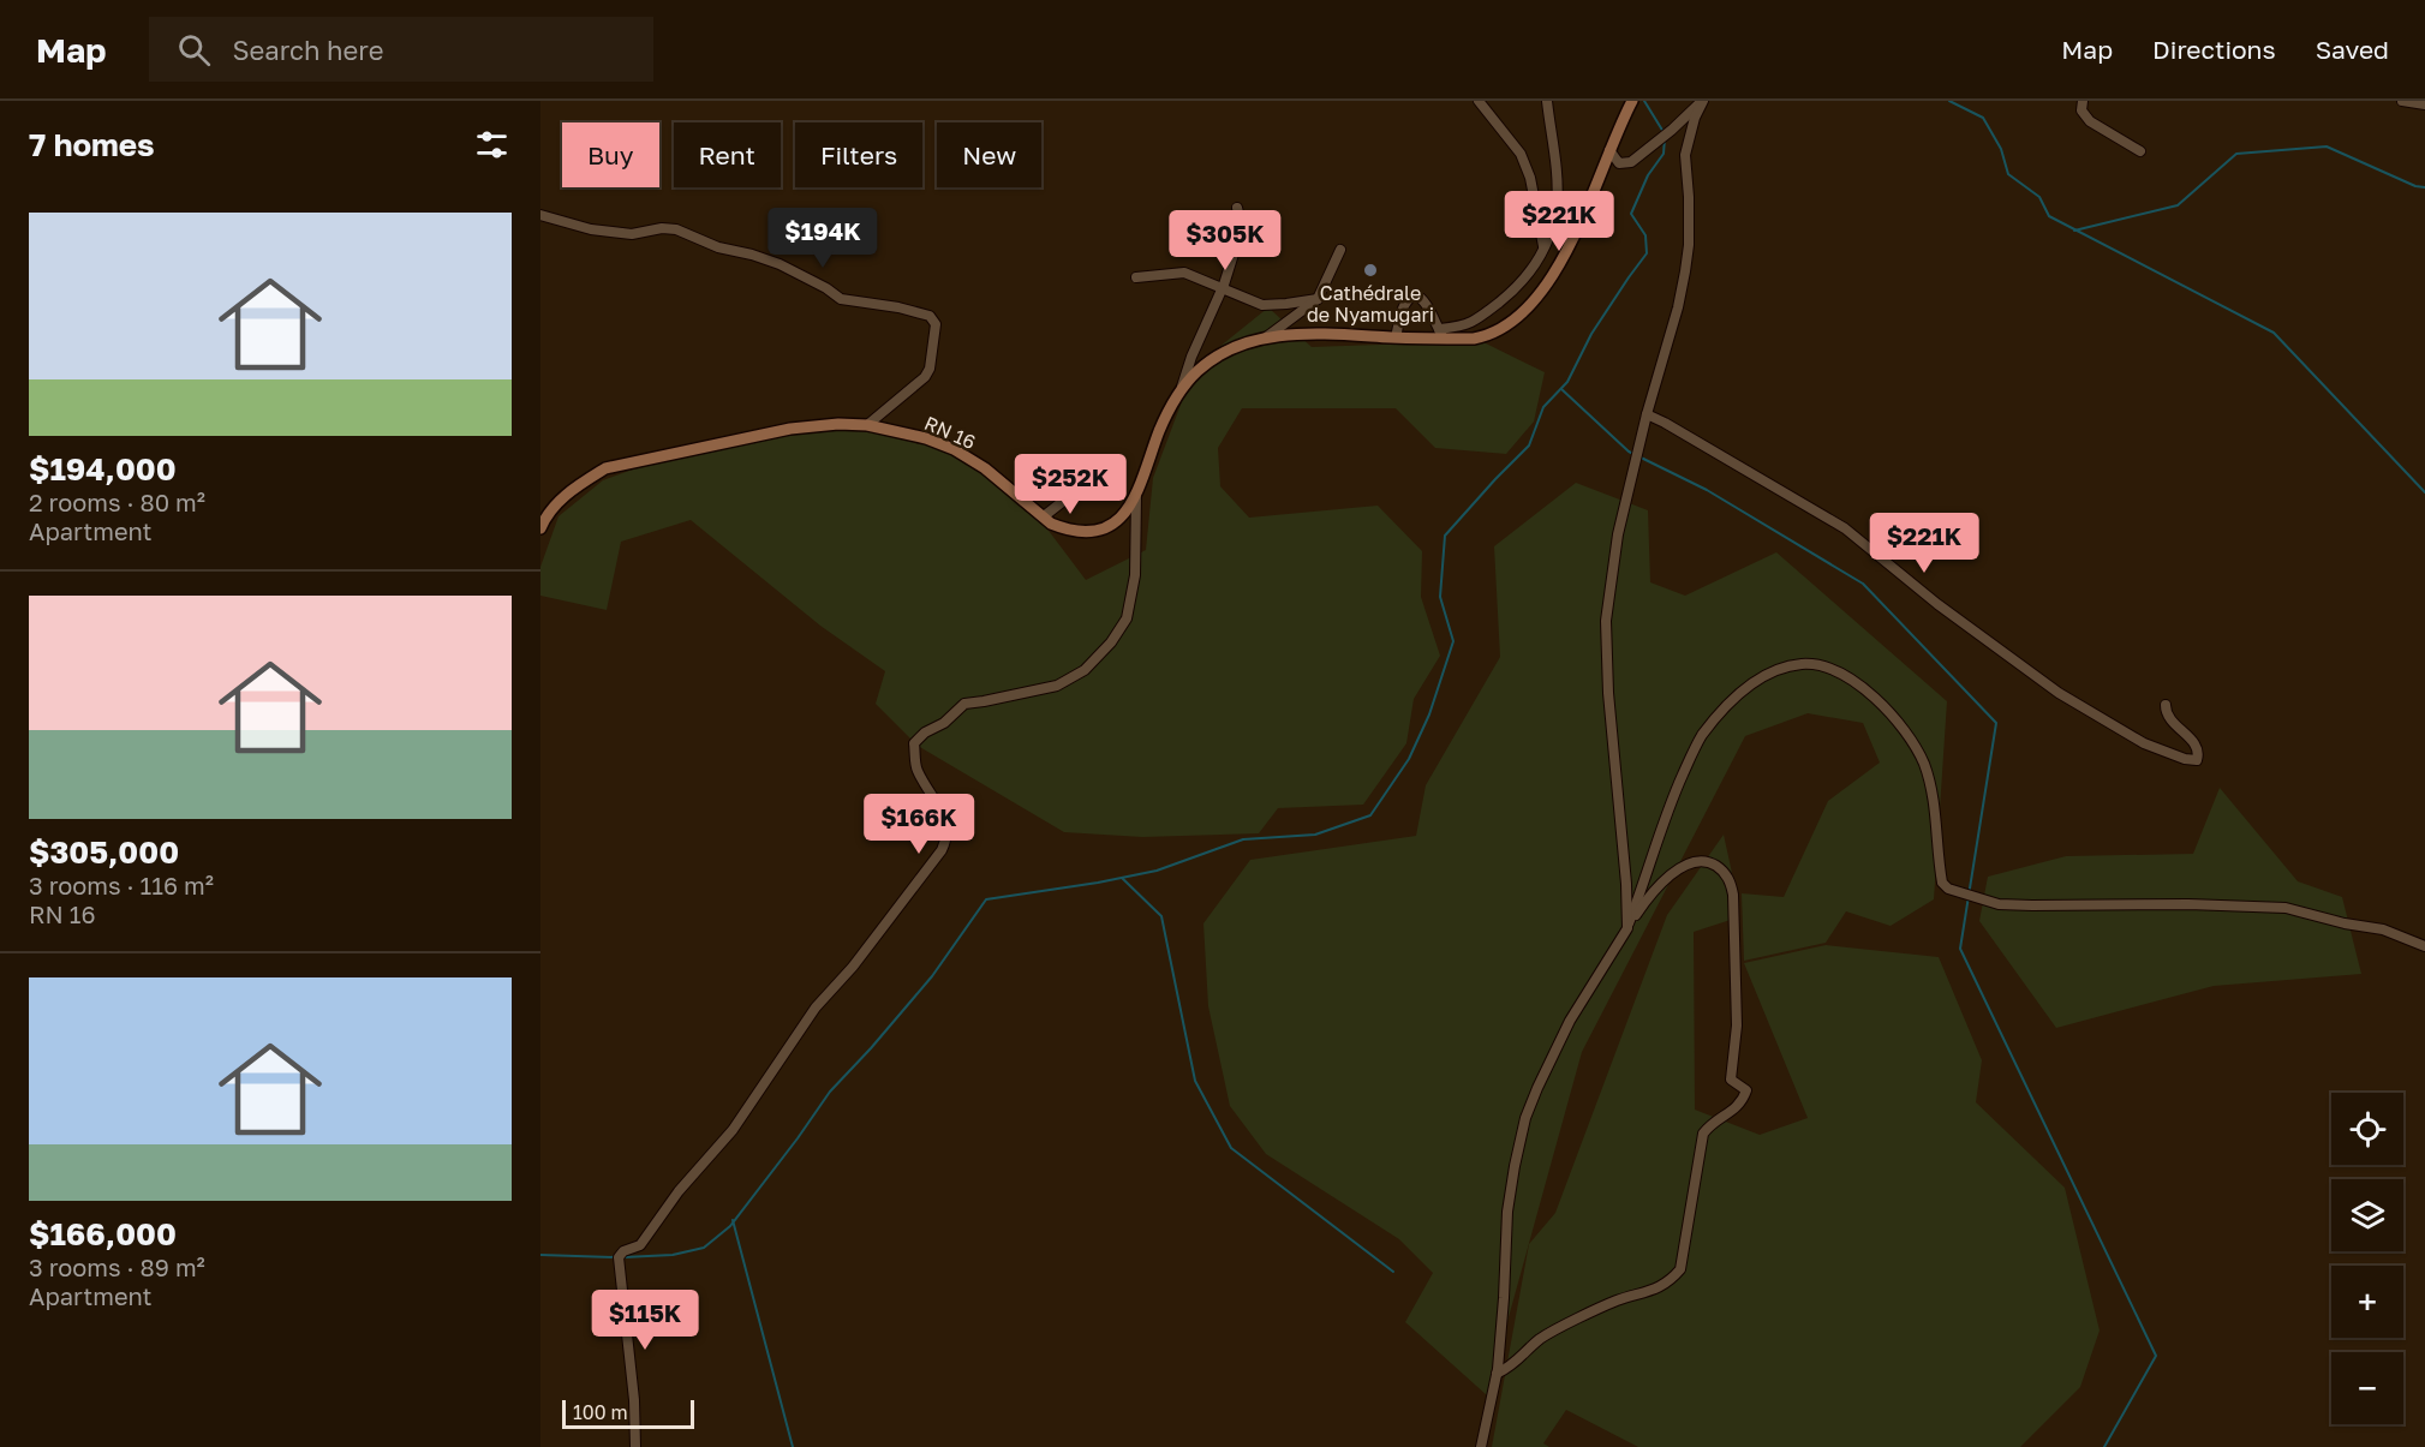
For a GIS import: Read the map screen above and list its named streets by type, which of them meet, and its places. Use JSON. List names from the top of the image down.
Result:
{
  "streets": {
    "main road": ["RN 16"]
  },
  "places": ["Cathédrale de Nyamugari"],
  "scale_bar": "100 m",
  "page": {
    "header": "Map",
    "search": "Search here",
    "nav": ["Map", "Directions", "Saved"],
    "heading": "7 homes",
    "chip": [
      "Buy",
      "Rent",
      "Filters",
      "New"
    ],
    "list": [
      {
        "name": "$194,000",
        "note": "2 rooms · 80 m² · Apartment"
      },
      {
        "name": "$305,000",
        "note": "3 rooms · 116 m² · RN 16"
      },
      {
        "name": "$166,000",
        "note": "3 rooms · 89 m² · Apartment"
      }
    ],
    "price": [
      "$221K",
      "$194K",
      "$305K",
      "$252K",
      "$221K",
      "$166K",
      "$115K"
    ],
    "map_buttons": ["+", "−"],
    "scale": "100 m"
  }
}
